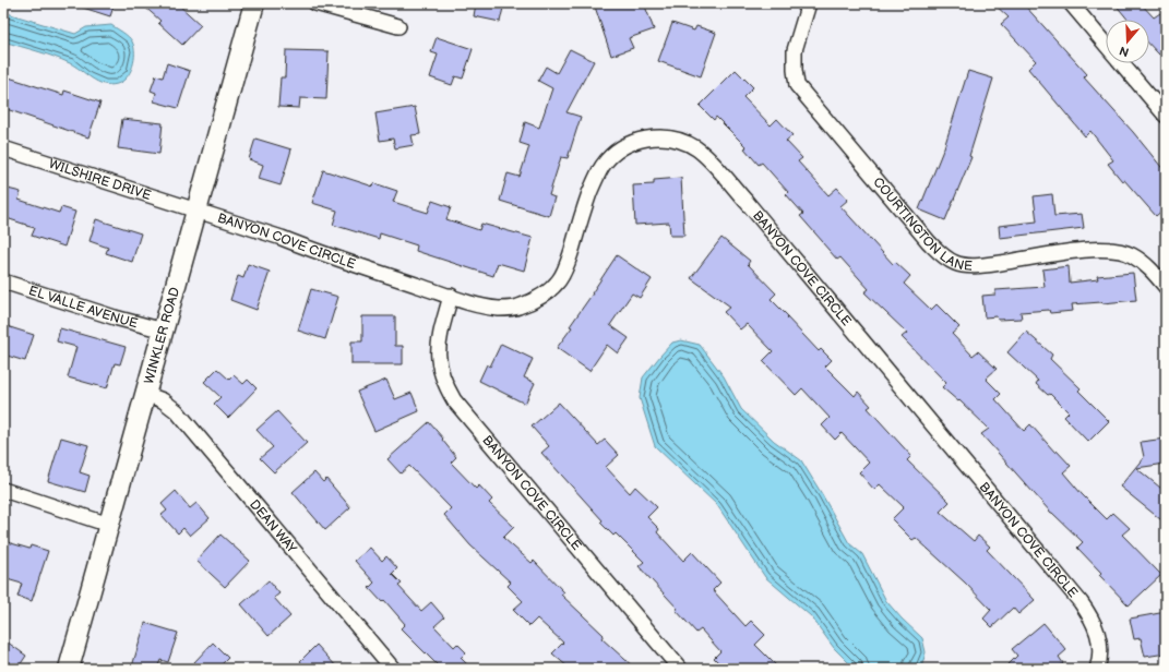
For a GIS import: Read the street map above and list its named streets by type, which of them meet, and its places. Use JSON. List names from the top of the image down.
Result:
{
  "streets": {
    "street": [
      "WILSHIRE DRIVE",
      "COURTINGTON LANE",
      "BANYON COVE CIRCLE",
      "EL VALLE AVENUE",
      "WINKLER ROAD",
      "DEAN WAY"
    ]
  },
  "crossings": [
    ["WILSHIRE DRIVE", "BANYON COVE CIRCLE"],
    ["WILSHIRE DRIVE", "WINKLER ROAD"],
    ["BANYON COVE CIRCLE", "WINKLER ROAD"],
    ["EL VALLE AVENUE", "WINKLER ROAD"],
    ["WINKLER ROAD", "DEAN WAY"]
  ],
  "north": "bottom"
}
